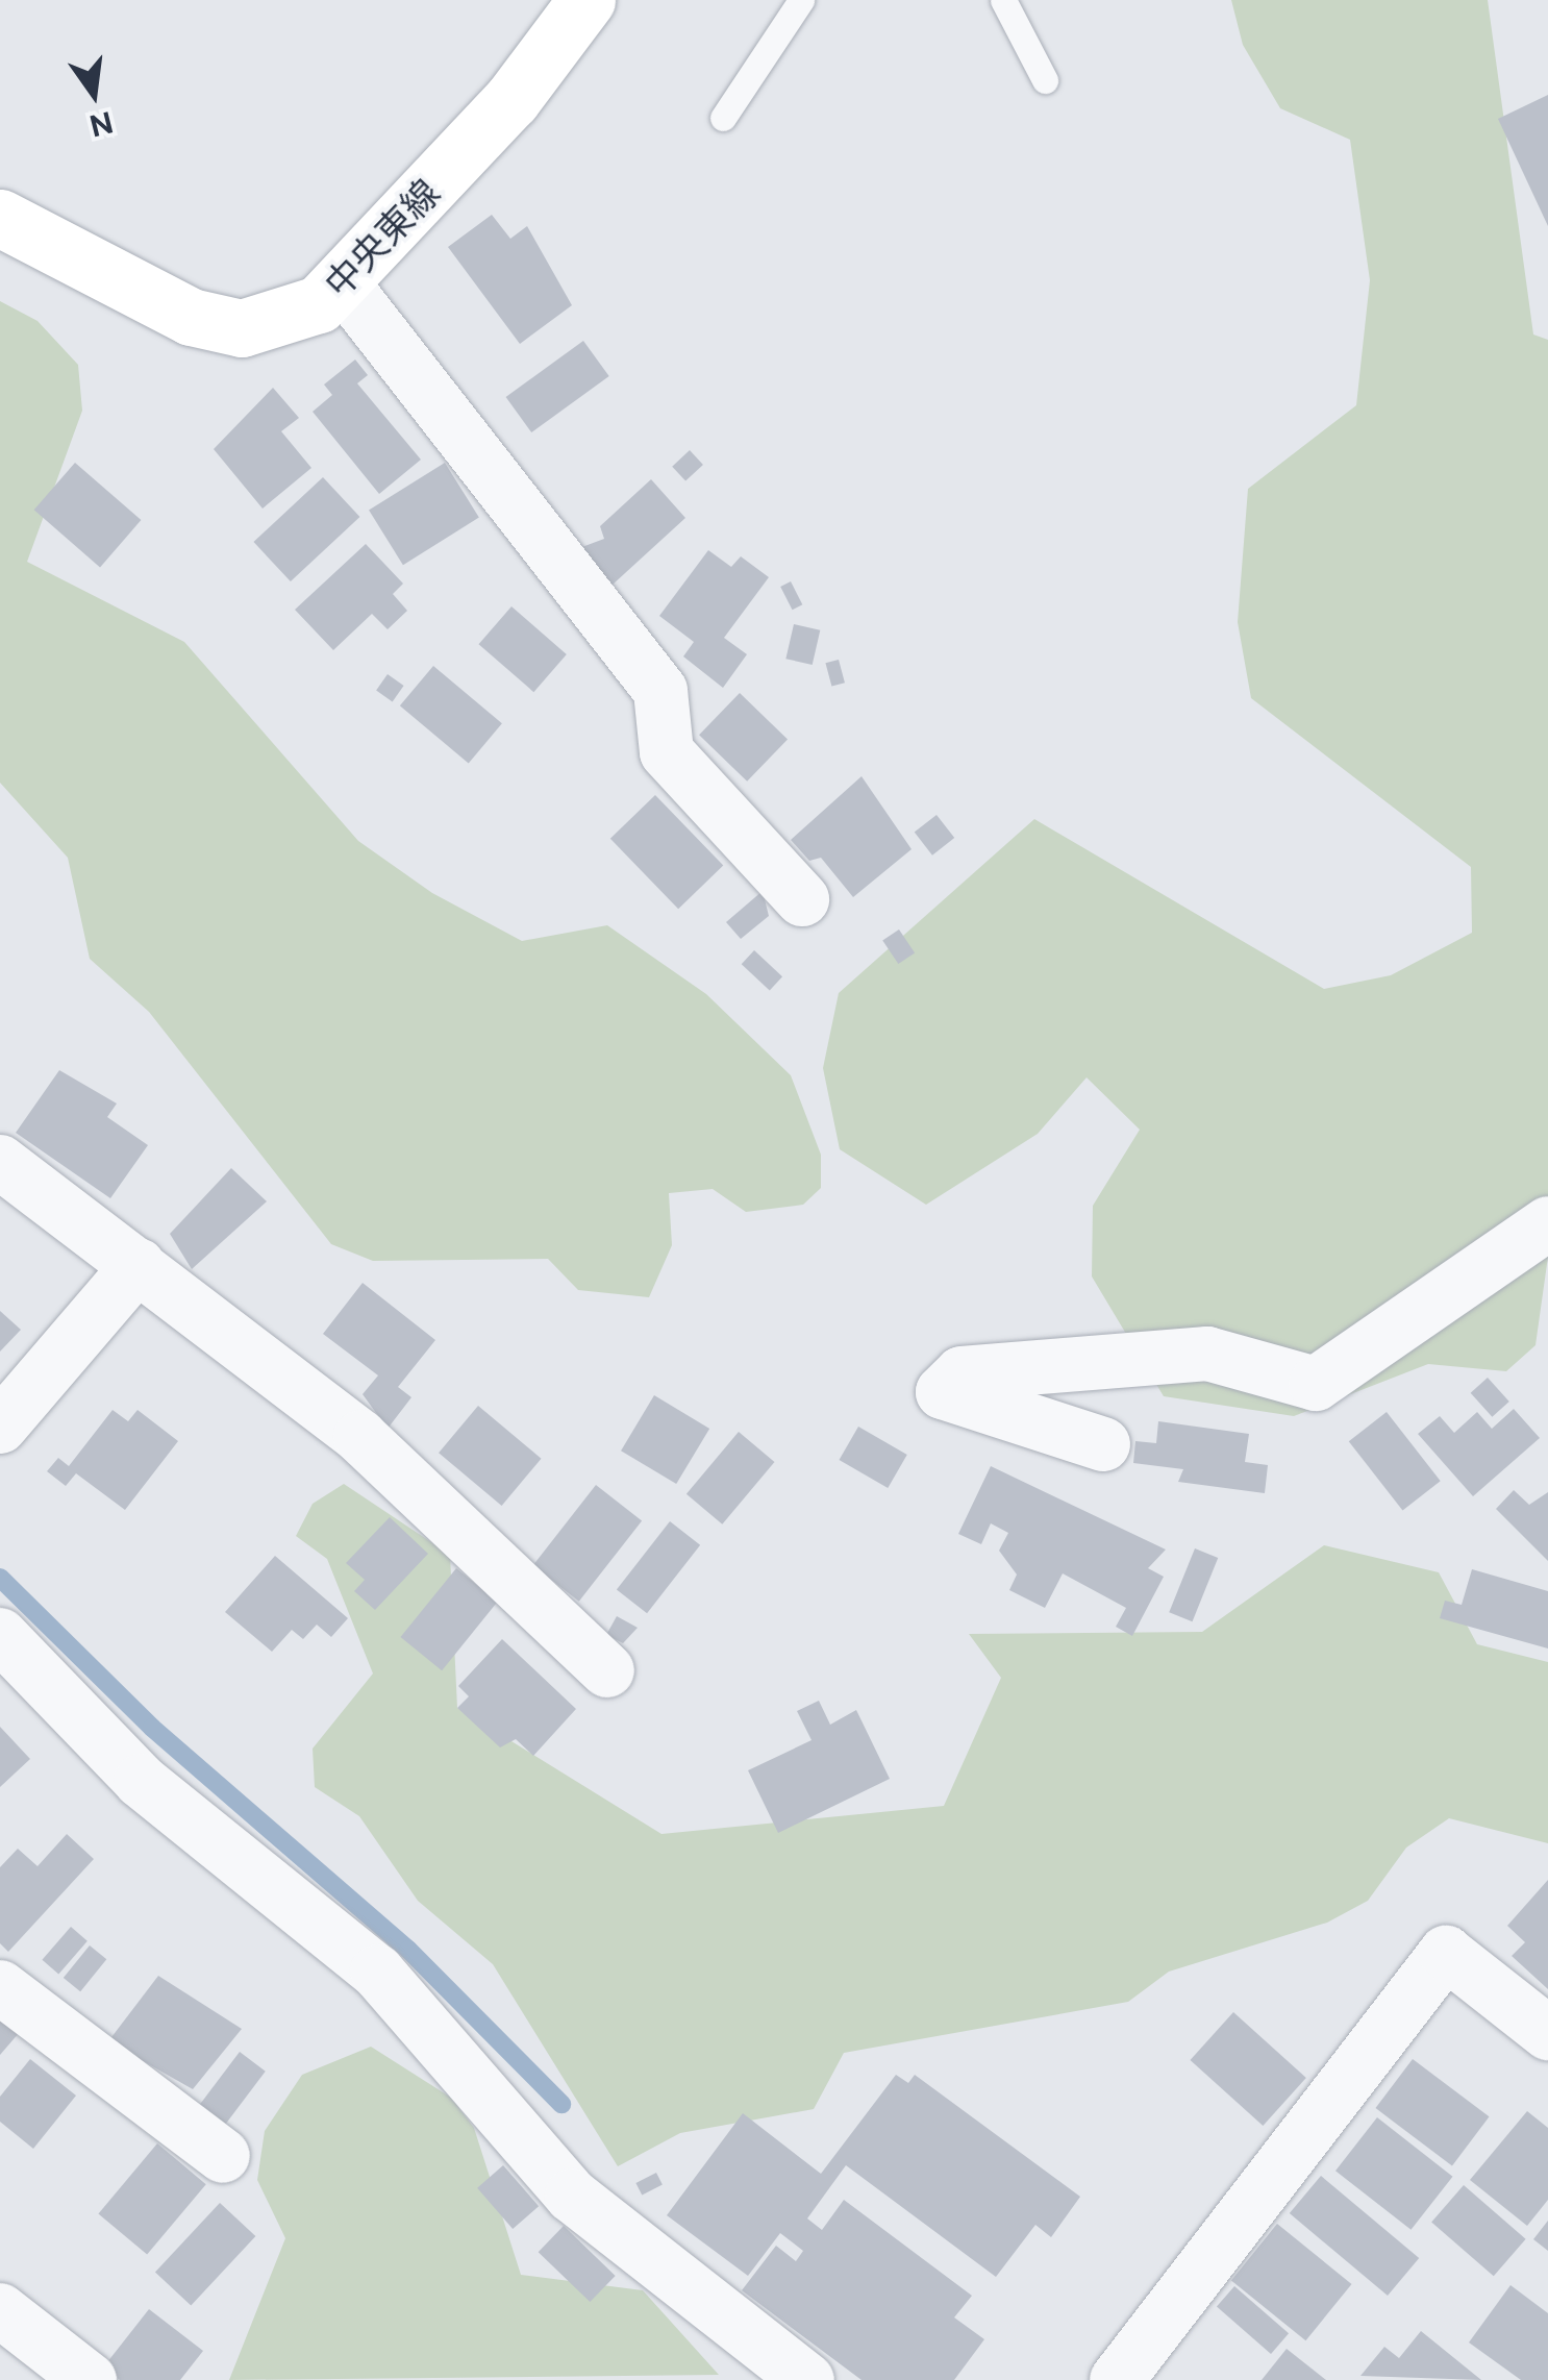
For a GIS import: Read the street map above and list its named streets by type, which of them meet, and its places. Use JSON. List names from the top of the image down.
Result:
{
  "streets": {
    "main road": ["中央東線"]
  },
  "north": "bottom"
}
